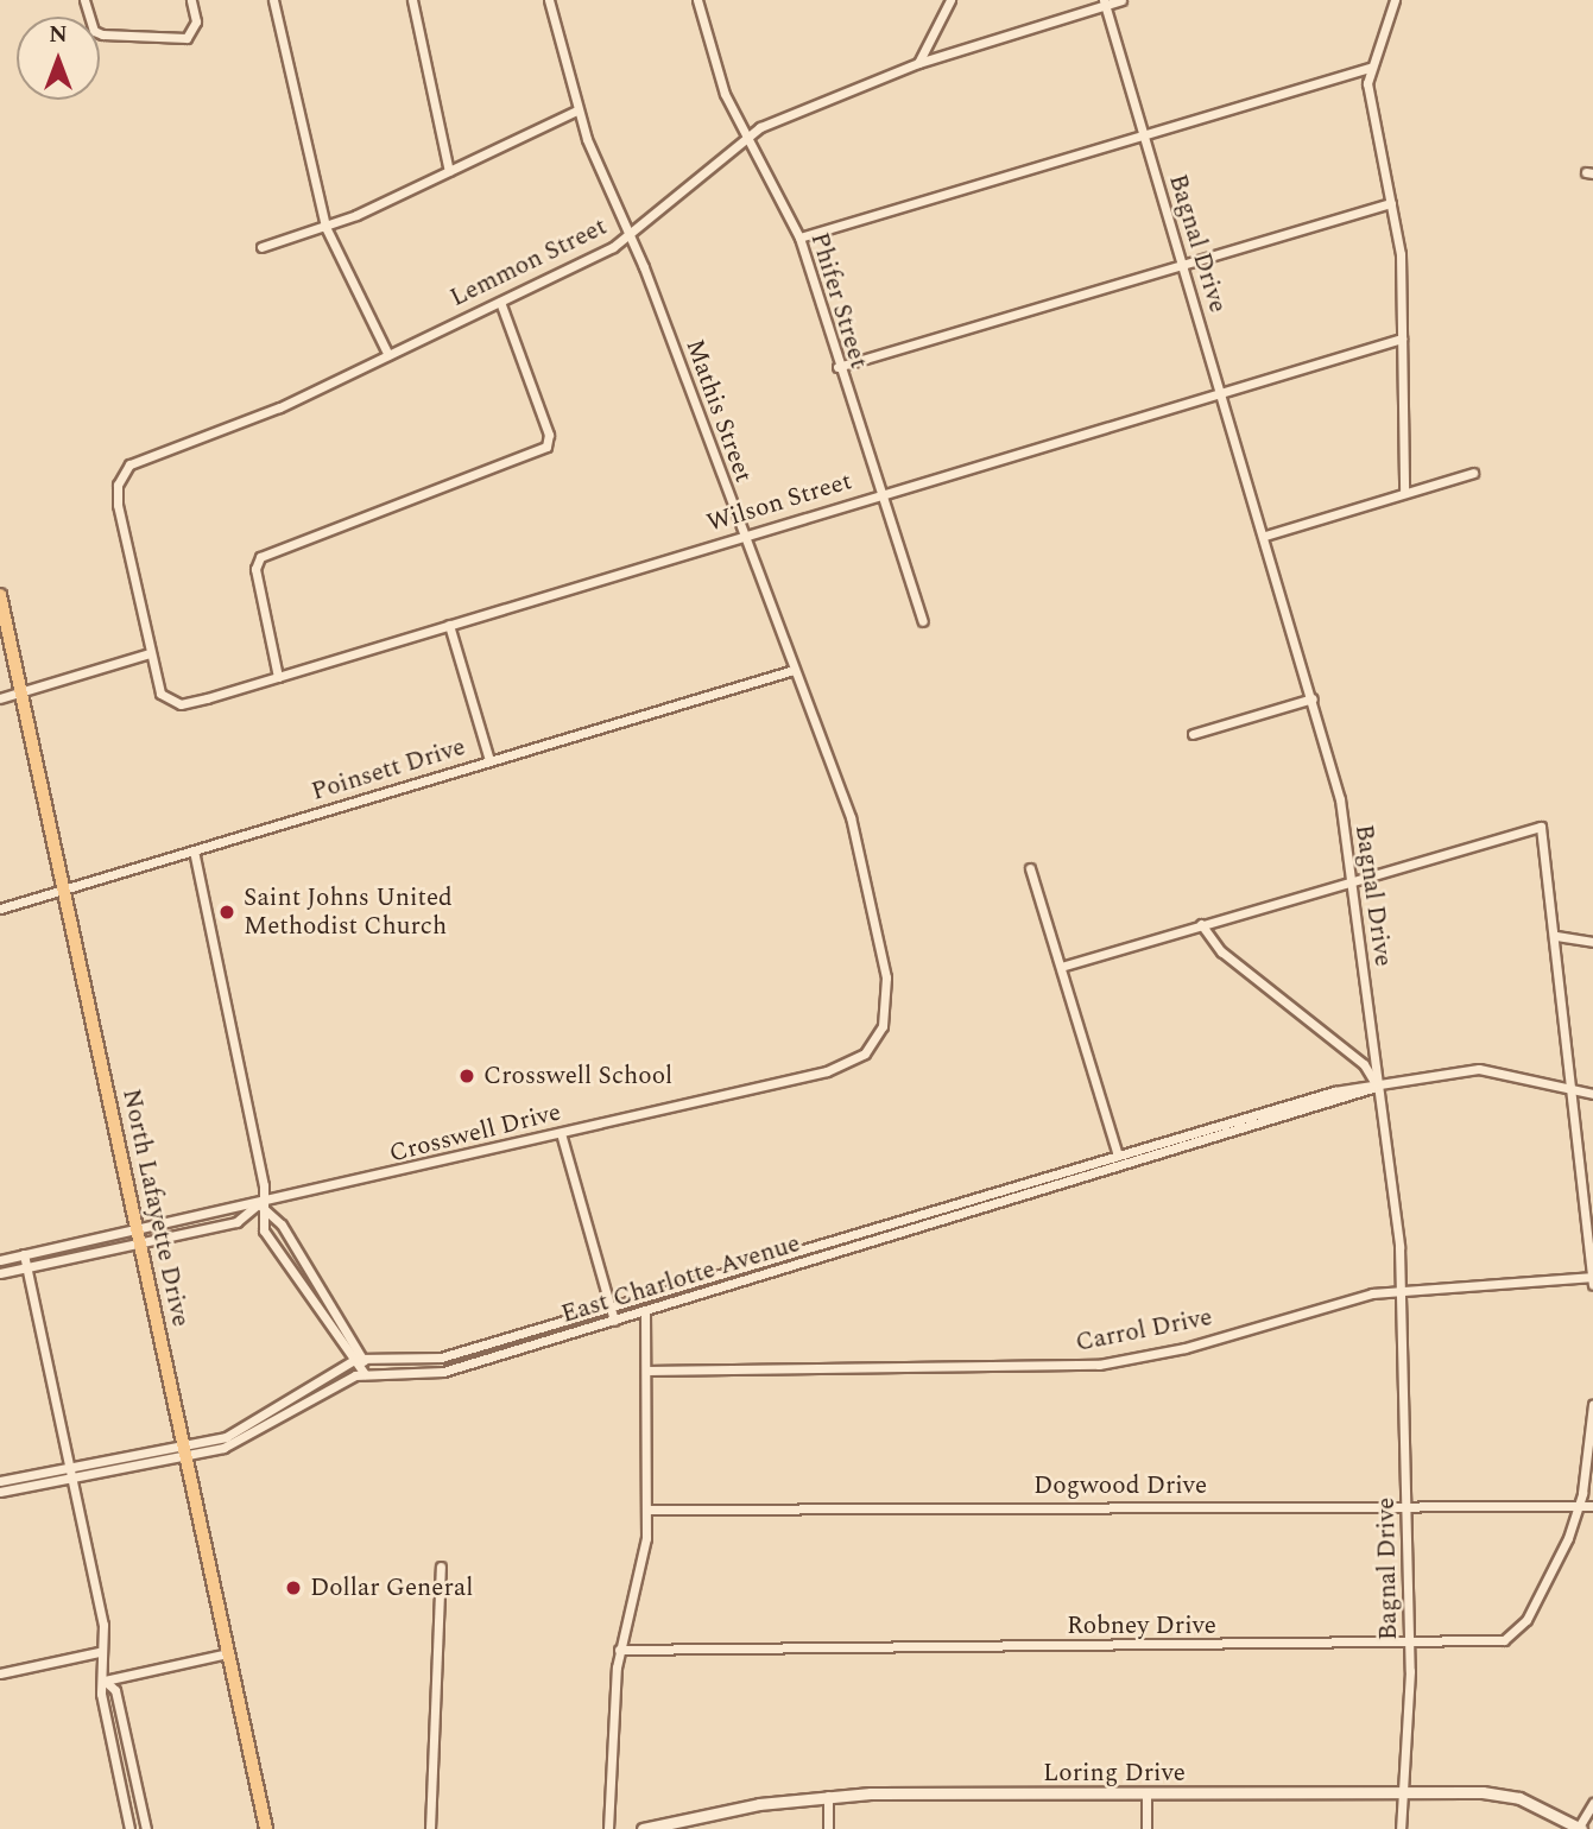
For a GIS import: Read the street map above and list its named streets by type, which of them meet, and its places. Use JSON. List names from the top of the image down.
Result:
{
  "streets": {
    "main road": ["North Lafayette Drive"],
    "street": [
      "Bagnal Drive",
      "Lemmon Street",
      "Phifer Street",
      "Mathis Street",
      "Wilson Street",
      "Poinsett Drive",
      "Crosswell Drive",
      "East Charlotte Avenue",
      "Carrol Drive",
      "Dogwood Drive",
      "Robney Drive",
      "Loring Drive"
    ]
  },
  "crossings": [
    ["Bagnal Drive", "Lemmon Street"],
    ["Bagnal Drive", "Wilson Street"],
    ["Bagnal Drive", "East Charlotte Avenue"],
    ["Bagnal Drive", "Carrol Drive"],
    ["Bagnal Drive", "Dogwood Drive"],
    ["Bagnal Drive", "Robney Drive"],
    ["Bagnal Drive", "Loring Drive"],
    ["Lemmon Street", "Phifer Street"],
    ["Lemmon Street", "Mathis Street"],
    ["Lemmon Street", "Wilson Street"],
    ["Phifer Street", "Wilson Street"],
    ["Mathis Street", "Wilson Street"],
    ["Mathis Street", "Poinsett Drive"],
    ["Mathis Street", "Crosswell Drive"],
    ["Poinsett Drive", "North Lafayette Drive"],
    ["Crosswell Drive", "North Lafayette Drive"],
    ["North Lafayette Drive", "East Charlotte Avenue"],
    ["Dogwood Drive", "Robney Drive"]
  ],
  "places": ["Saint Johns United Methodist Church", "Crosswell School", "Dollar General"],
  "north": "top"
}
